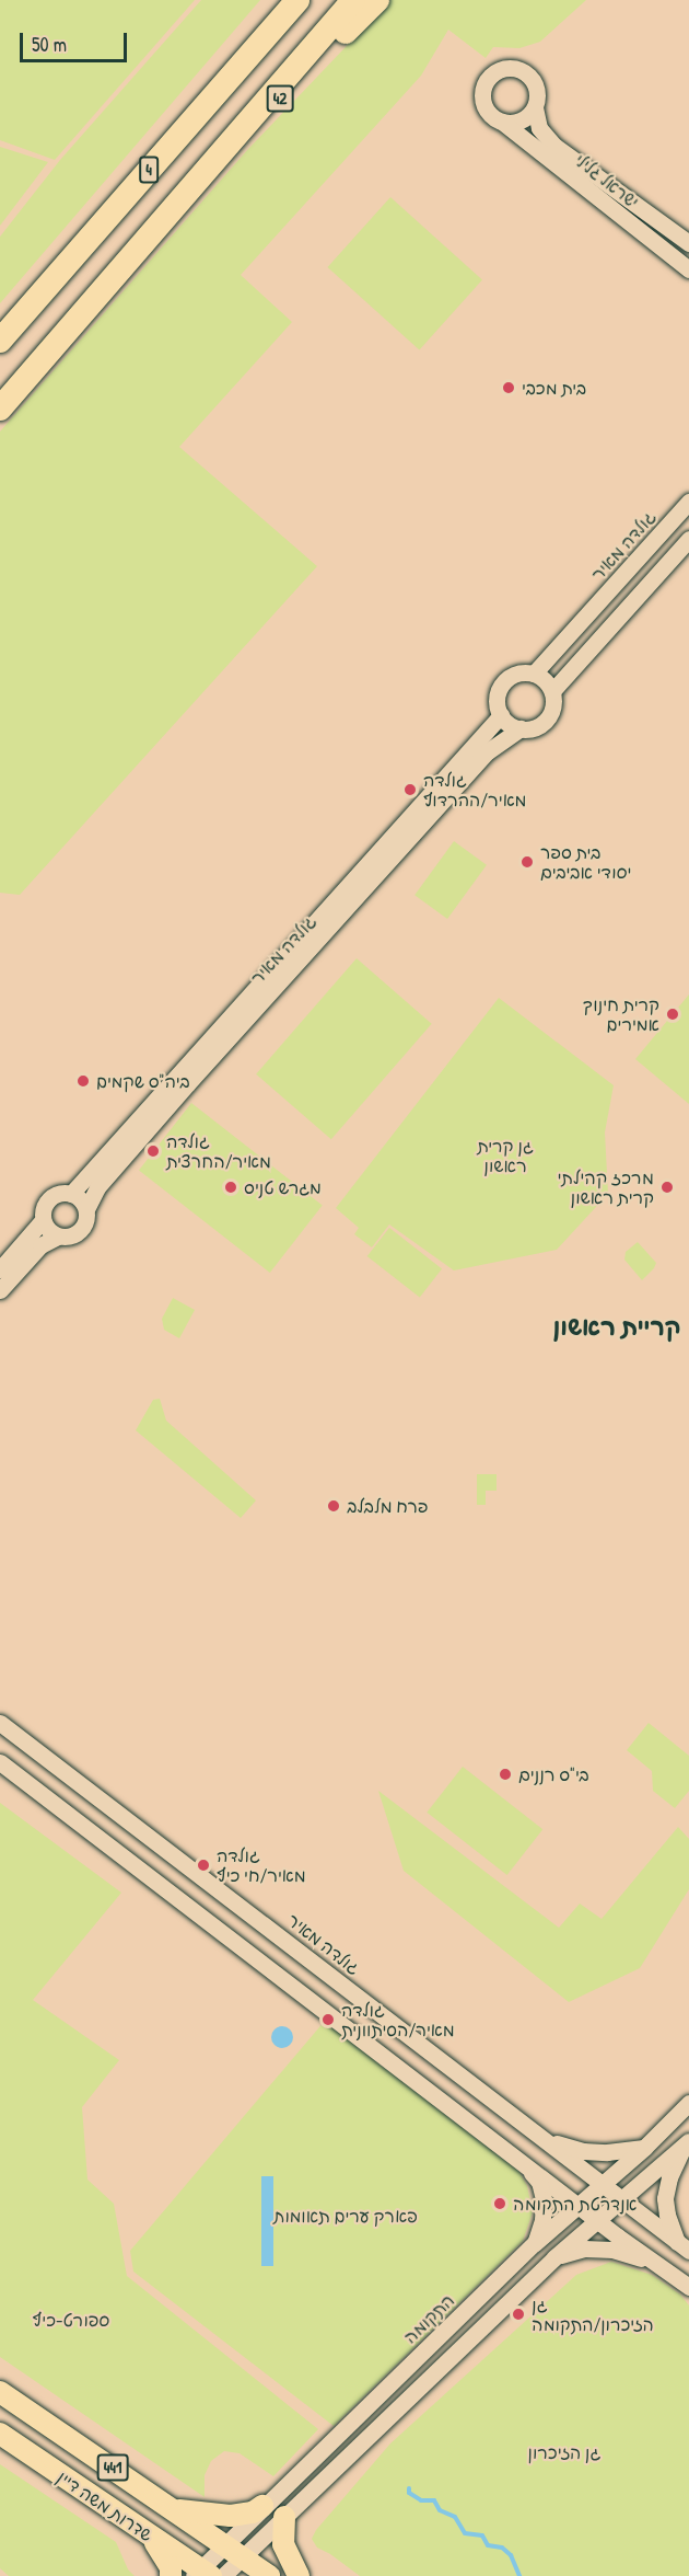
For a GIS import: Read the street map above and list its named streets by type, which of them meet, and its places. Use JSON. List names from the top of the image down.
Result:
{
  "streets": {
    "highway": ["42", "4"],
    "main road": ["441", "שדרות משה דיין"],
    "street": ["ישראל גלילי", "גולדה מאיר", "התקומה"]
  },
  "crossings": [
    ["גולדה מאיר", "התקומה"],
    ["התקומה", "שדרות משה דיין"]
  ],
  "districts": ["קריית ראשון"],
  "parks": [
    "גן קרית ראשון",
    "פארק ערים תאומות",
    "ספורט-כיף",
    "גן הזיכרון"
  ],
  "places": [
    "בית מכבי",
    "גולדה מאיר/ההרדוף",
    "בית ספר יסודי אביבים",
    "קרית חינוך אמירים",
    "ביה\"ס שקמים",
    "גולדה מאיר/החרצית",
    "מגרש טניס",
    "מרכז קהילתי קרית ראשון",
    "פרח מלבלב",
    "בי\"ס רננים",
    "גולדה מאיר/חי כיף",
    "גולדה מאיר/הסיתוונית",
    "אנדרטת התקומה",
    "גן הזיכרון/התקומה"
  ],
  "scale_bar": "50 m"
}
